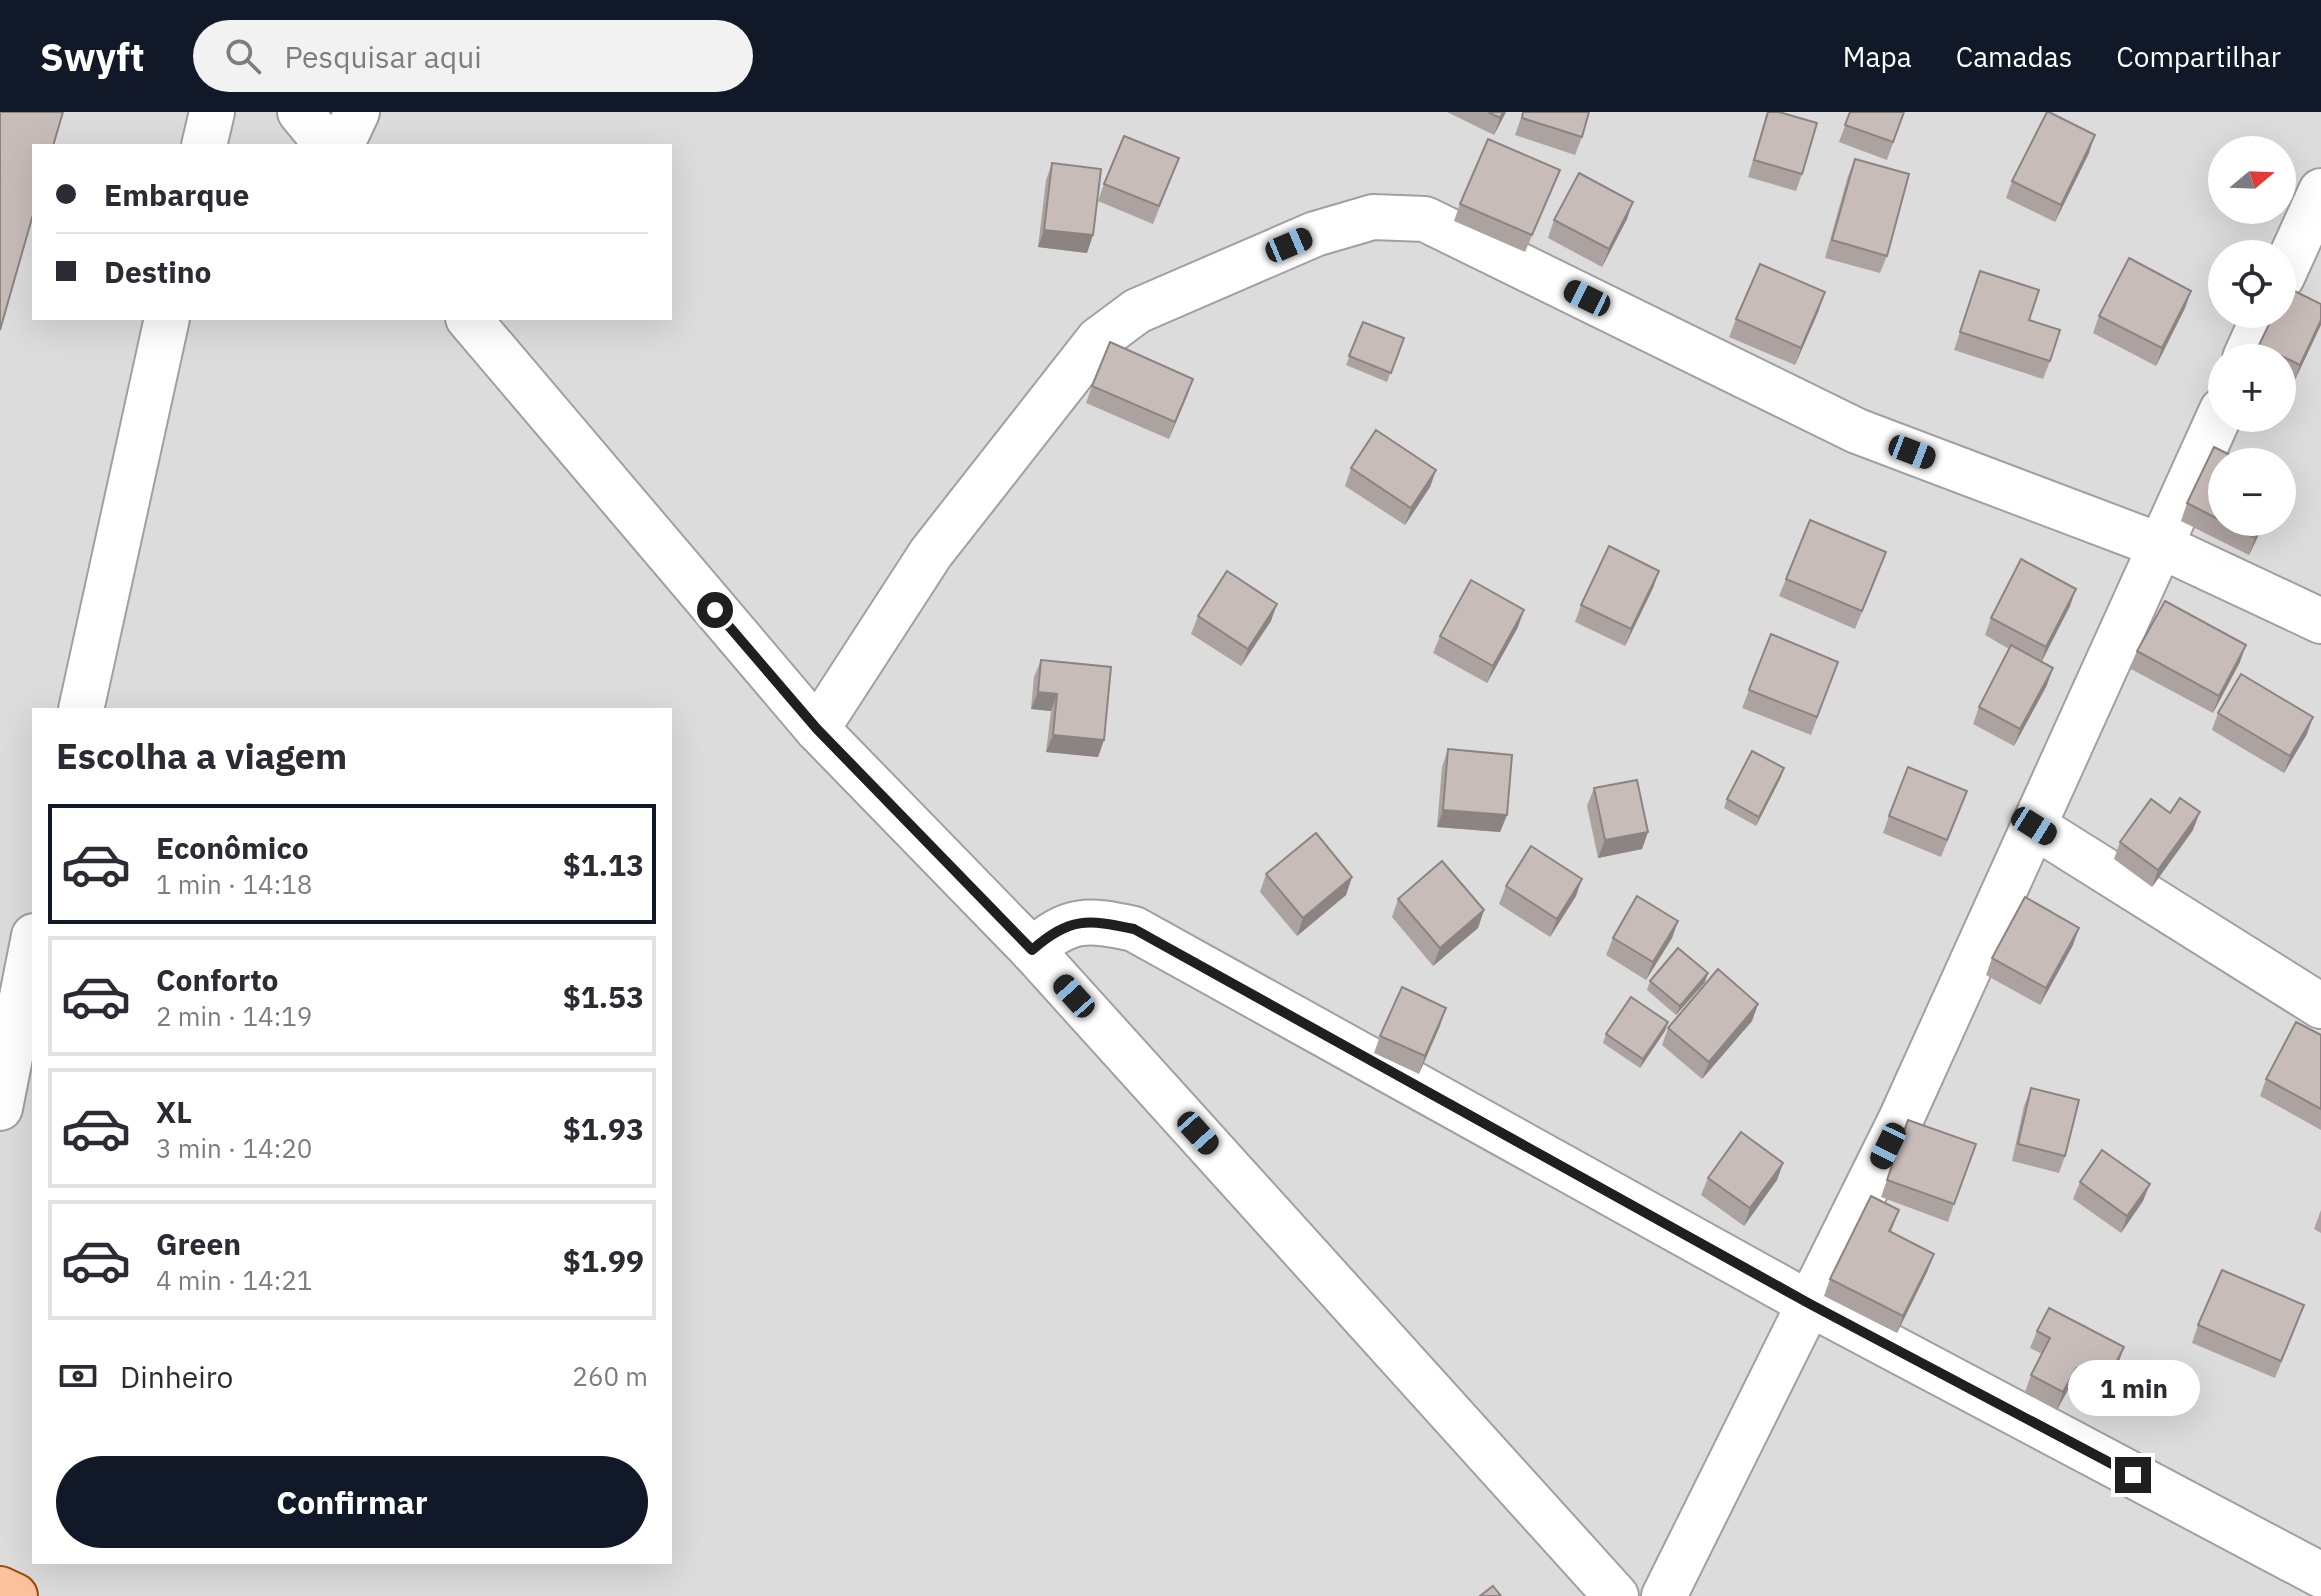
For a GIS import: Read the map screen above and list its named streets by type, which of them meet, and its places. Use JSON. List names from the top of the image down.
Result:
{
  "north": "right",
  "page": {
    "header": "Swyft",
    "search": "Pesquisar aqui",
    "nav": ["Mapa", "Camadas", "Compartilhar"],
    "map_buttons": ["+", "−"],
    "banner": ["Embarque", "Destino"],
    "heading": "Escolha a viagem",
    "list": [
      {
        "name": "Econômico",
        "note": "1 min · 14:18",
        "value": "$1.13"
      },
      {
        "name": "Conforto",
        "note": "2 min · 14:19",
        "value": "$1.53"
      },
      {
        "name": "XL",
        "note": "3 min · 14:20",
        "value": "$1.93"
      },
      {
        "name": "Green",
        "note": "4 min · 14:21",
        "value": "$1.99"
      }
    ],
    "pay": ["Dinheiro", "260 m"],
    "bubble": "1 min",
    "buttons": "Confirmar"
  }
}
